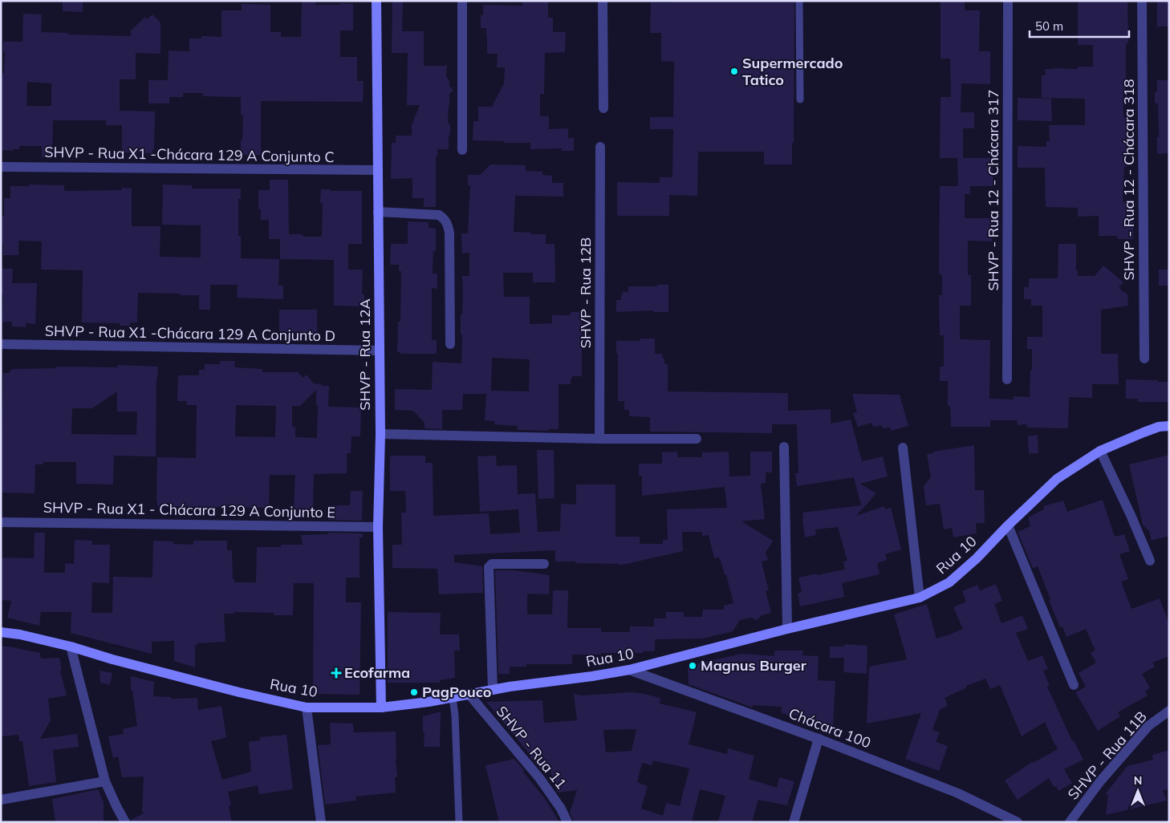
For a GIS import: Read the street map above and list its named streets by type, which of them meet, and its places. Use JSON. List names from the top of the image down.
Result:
{
  "streets": {
    "street": [
      "SHVP - Rua X1 -Chácara 129 A Conjunto C",
      "SHVP - Rua 12 - Chácara 318",
      "SHVP - Rua 12 - Chácara 317",
      "SHVP - Rua 12B",
      "SHVP - Rua X1 -Chácara 129 A Conjunto D",
      "SHVP - Rua 12A",
      "SHVP - Rua X1 - Chácara 129 A Conjunto E",
      "Rua 10",
      "Chácara 100",
      "SHVP - Rua 11",
      "SHVP - Rua 11B"
    ]
  },
  "crossings": [
    ["SHVP - Rua X1 -Chácara 129 A Conjunto C", "SHVP - Rua 12A"],
    ["SHVP - Rua X1 -Chácara 129 A Conjunto D", "SHVP - Rua 12A"],
    ["SHVP - Rua 12A", "SHVP - Rua X1 - Chácara 129 A Conjunto E"],
    ["SHVP - Rua 12A", "Rua 10"],
    ["Rua 10", "Chácara 100"],
    ["Rua 10", "SHVP - Rua 11"]
  ],
  "places": {
    "other": ["Supermercado Tatico", "Magnus Burger", "PagPouco"],
    "health": ["Ecofarma"]
  },
  "scale_bar": "50 m",
  "north": "top"
}
